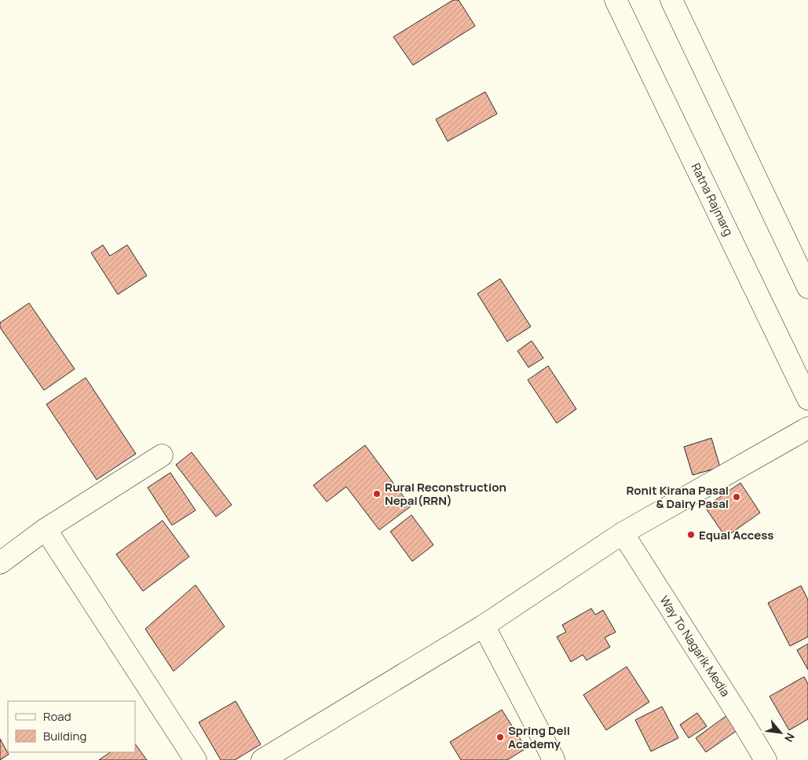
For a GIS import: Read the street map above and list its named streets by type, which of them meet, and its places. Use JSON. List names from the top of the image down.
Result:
{
  "streets": {
    "main road": ["Ratna Rajmarg", "Way To Nagarik Media"]
  },
  "places": [
    "Rural Reconstruction Nepal(RRN)",
    "Ronit Kirana Pasal & Dairy Pasal",
    "Equal Access",
    "Spring Dell Academy"
  ],
  "legend": ["Road", "Building"],
  "north": "bottom right"
}
